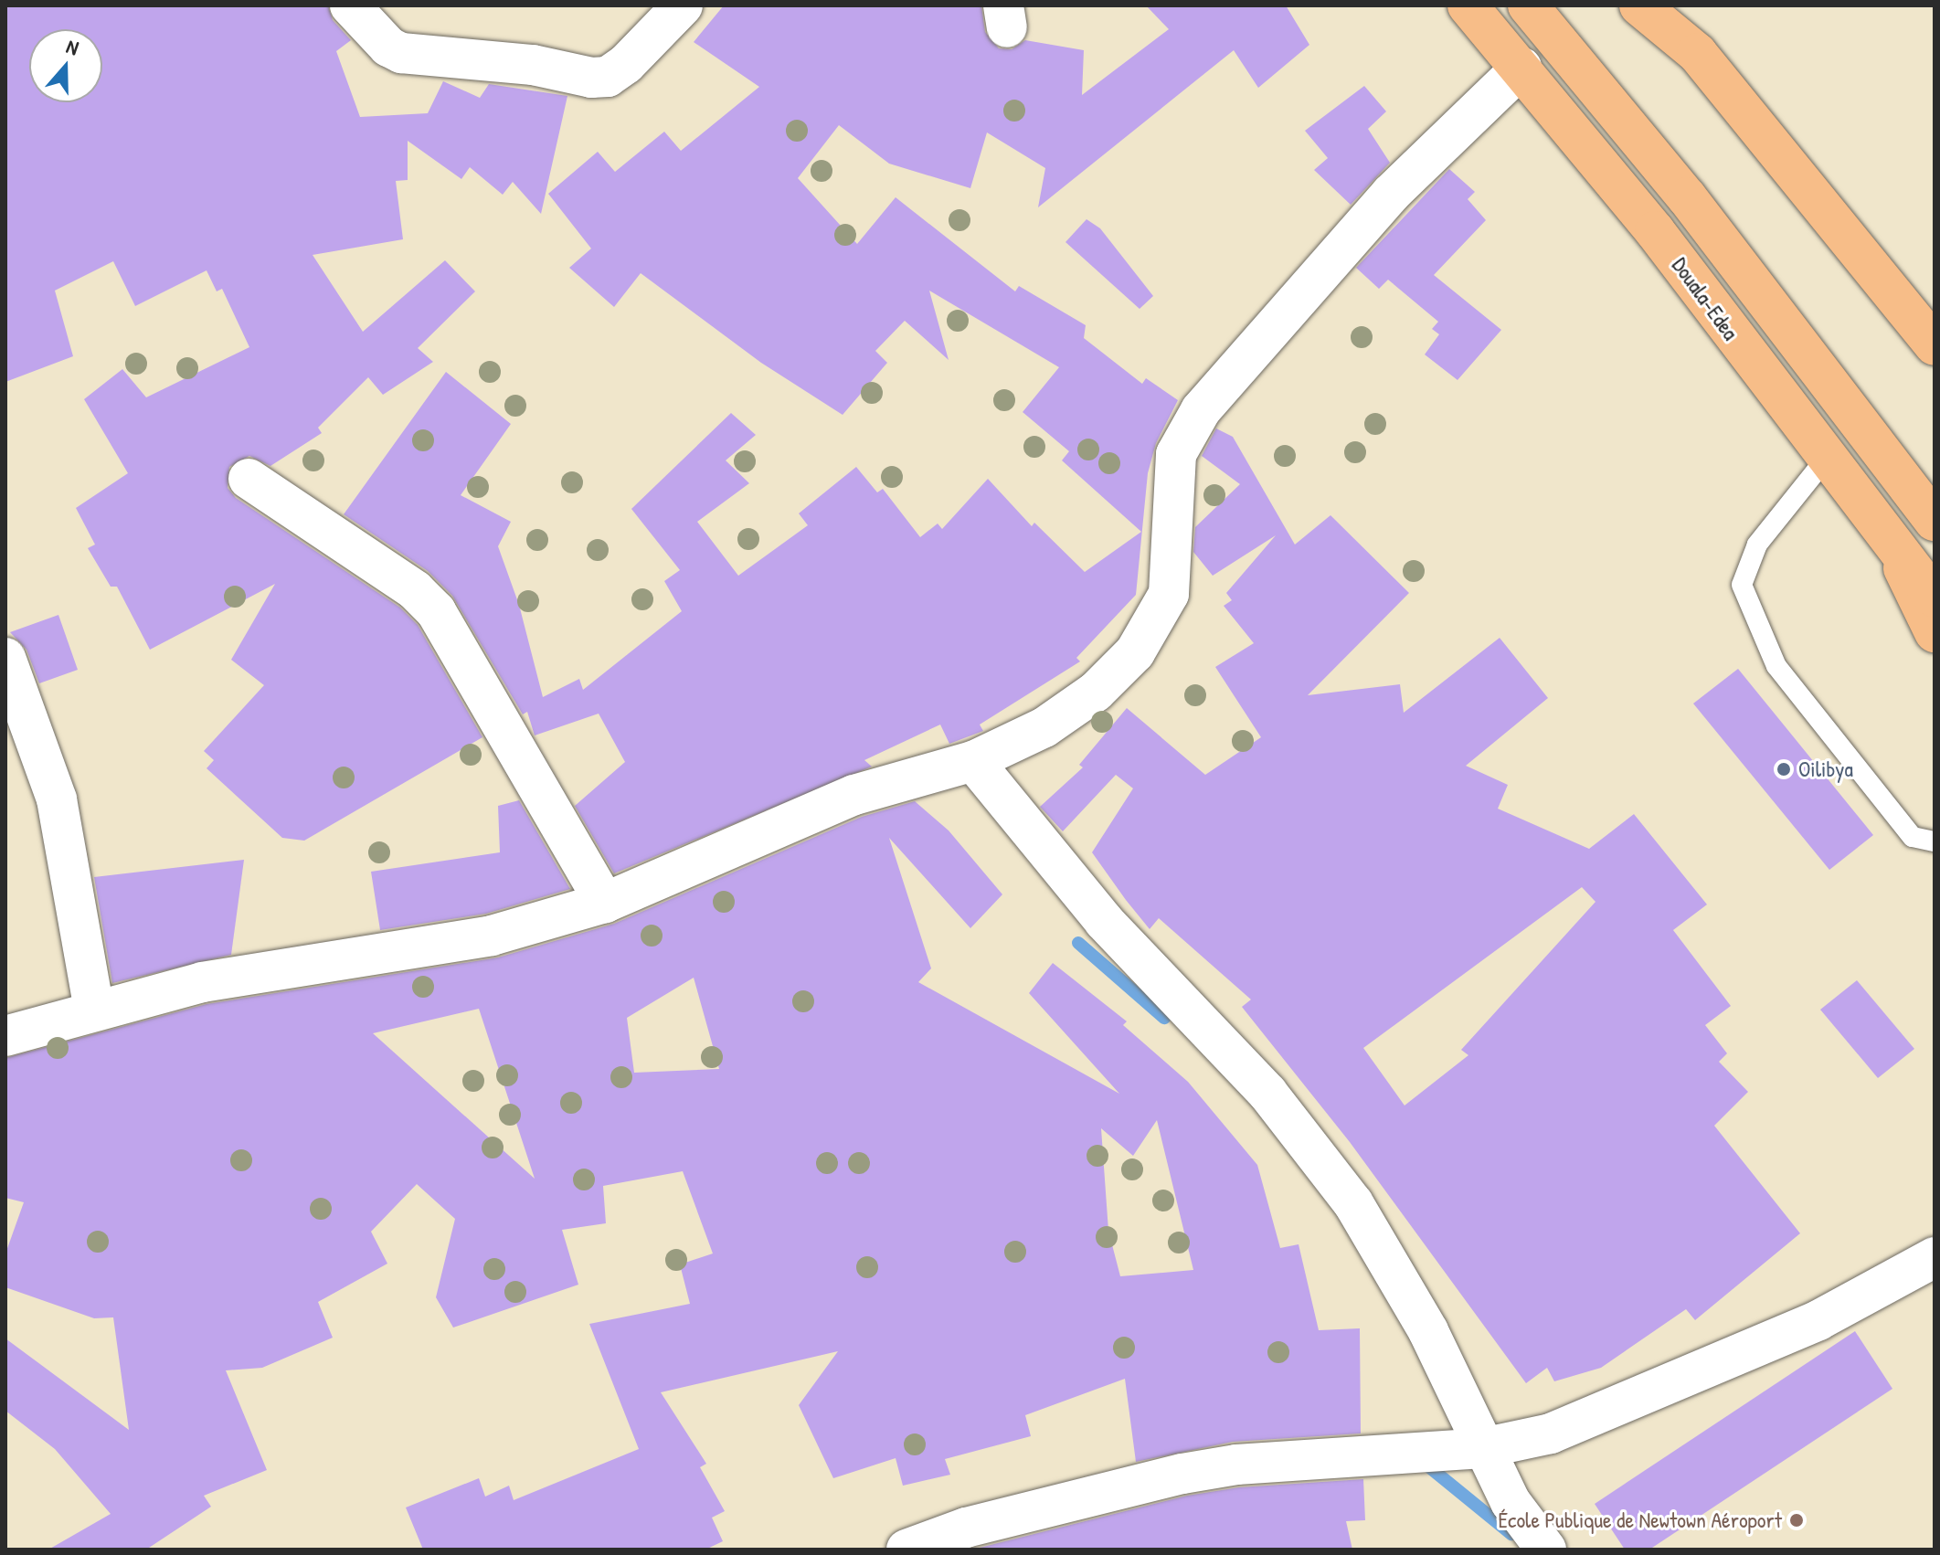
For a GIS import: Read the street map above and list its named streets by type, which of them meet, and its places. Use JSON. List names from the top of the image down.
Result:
{
  "streets": {
    "main road": ["Douala-Edea"]
  },
  "places": ["Oilibya", "École Publique de Newtown Aéroport"],
  "north": "top"
}
